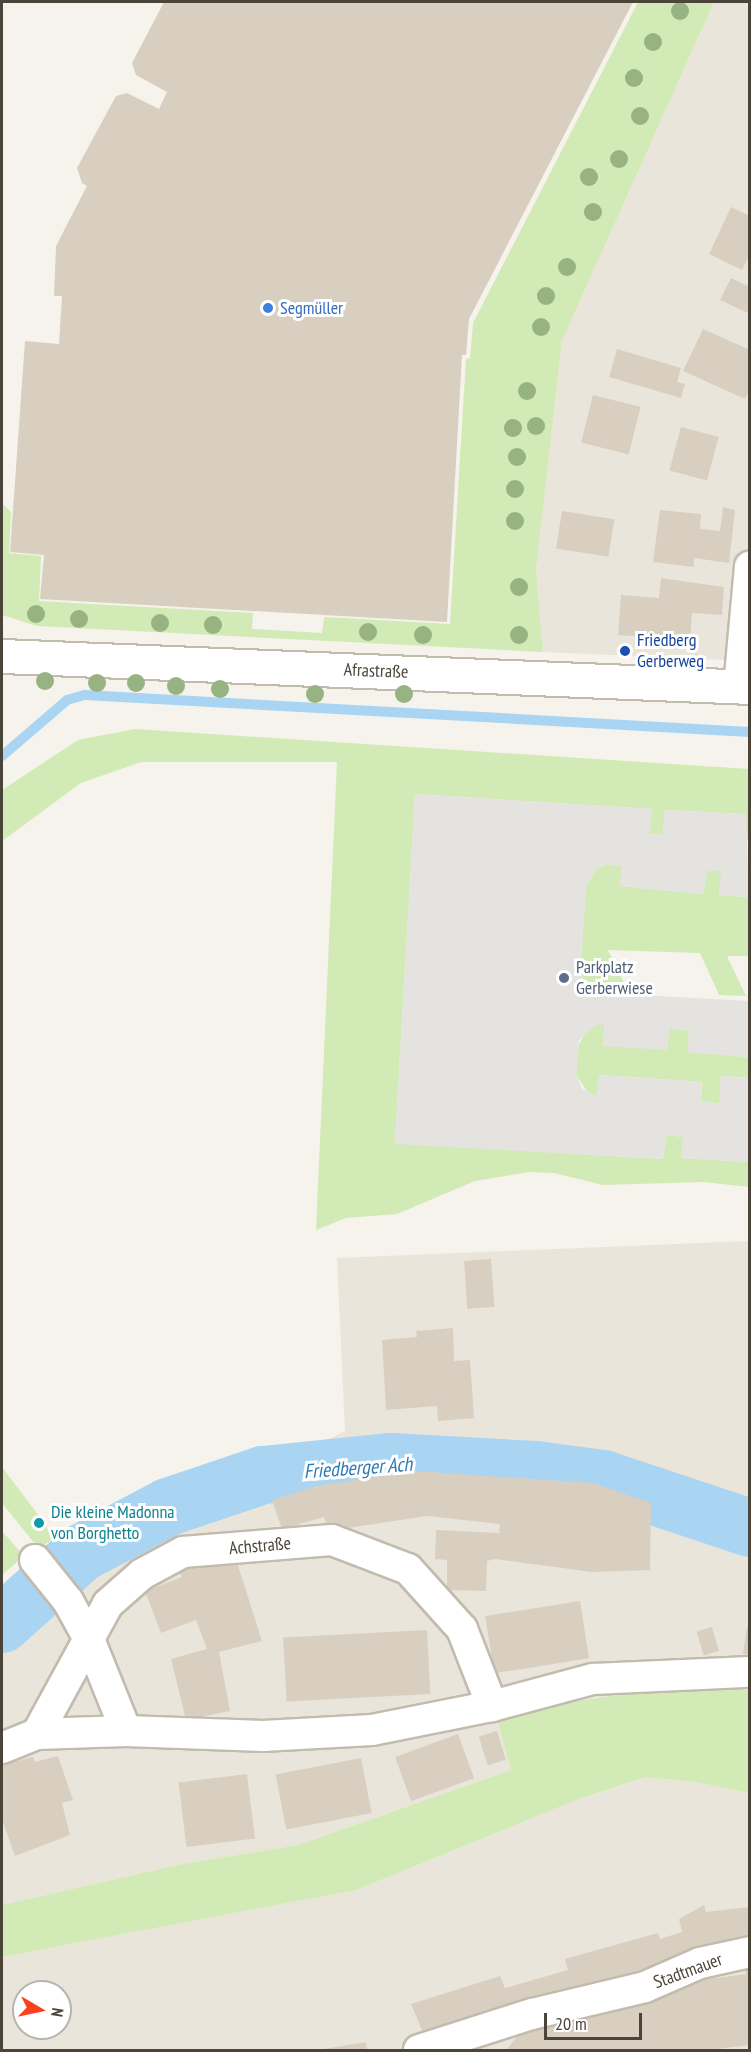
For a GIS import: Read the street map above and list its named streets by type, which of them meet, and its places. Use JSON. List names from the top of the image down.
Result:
{
  "streets": {
    "street": ["Afrastraße", "Achstraße", "Stadtmauer"]
  },
  "water": ["Friedberger Ach"],
  "places": [
    "Segmüller",
    "Friedberg Gerberweg",
    "Parkplatz Gerberwiese",
    "Die kleine Madonna von Borghetto"
  ],
  "scale_bar": "20 m",
  "north": "right"
}
